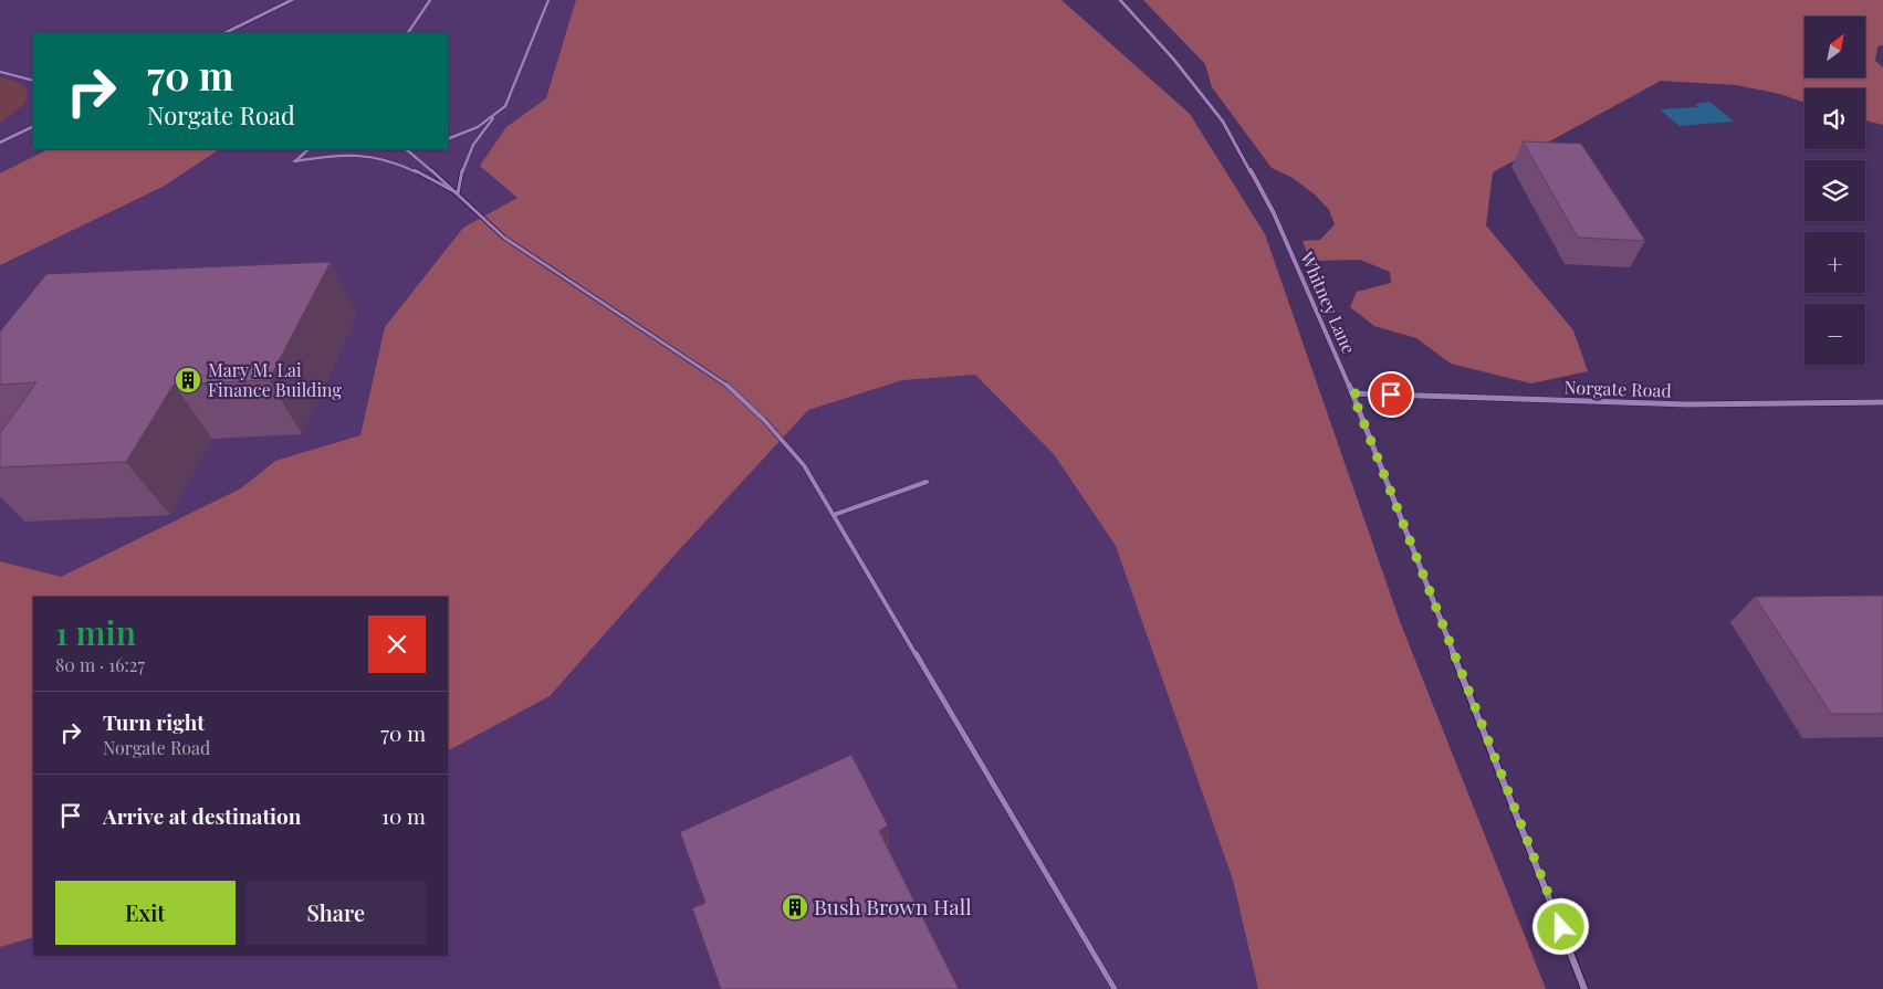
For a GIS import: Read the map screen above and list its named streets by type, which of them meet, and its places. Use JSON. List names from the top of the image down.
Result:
{
  "streets": {
    "street": ["Whitney Lane", "Norgate Road"]
  },
  "crossings": [
    ["Whitney Lane", "Norgate Road"]
  ],
  "places": {
    "building": ["Mary M. Lai Finance Building", "Bush Brown Hall"]
  },
  "north": "top right",
  "page": {
    "map_buttons": ["+", "−"],
    "turn": ["70 m", "Norgate Road"],
    "heading": ["1 min", "80 m · 16:27"],
    "list": [
      {
        "name": "Turn right",
        "note": "Norgate Road",
        "value": "70 m"
      },
      {
        "name": "Arrive at destination",
        "value": "10 m"
      }
    ],
    "buttons": ["Exit", "Share"]
  }
}
